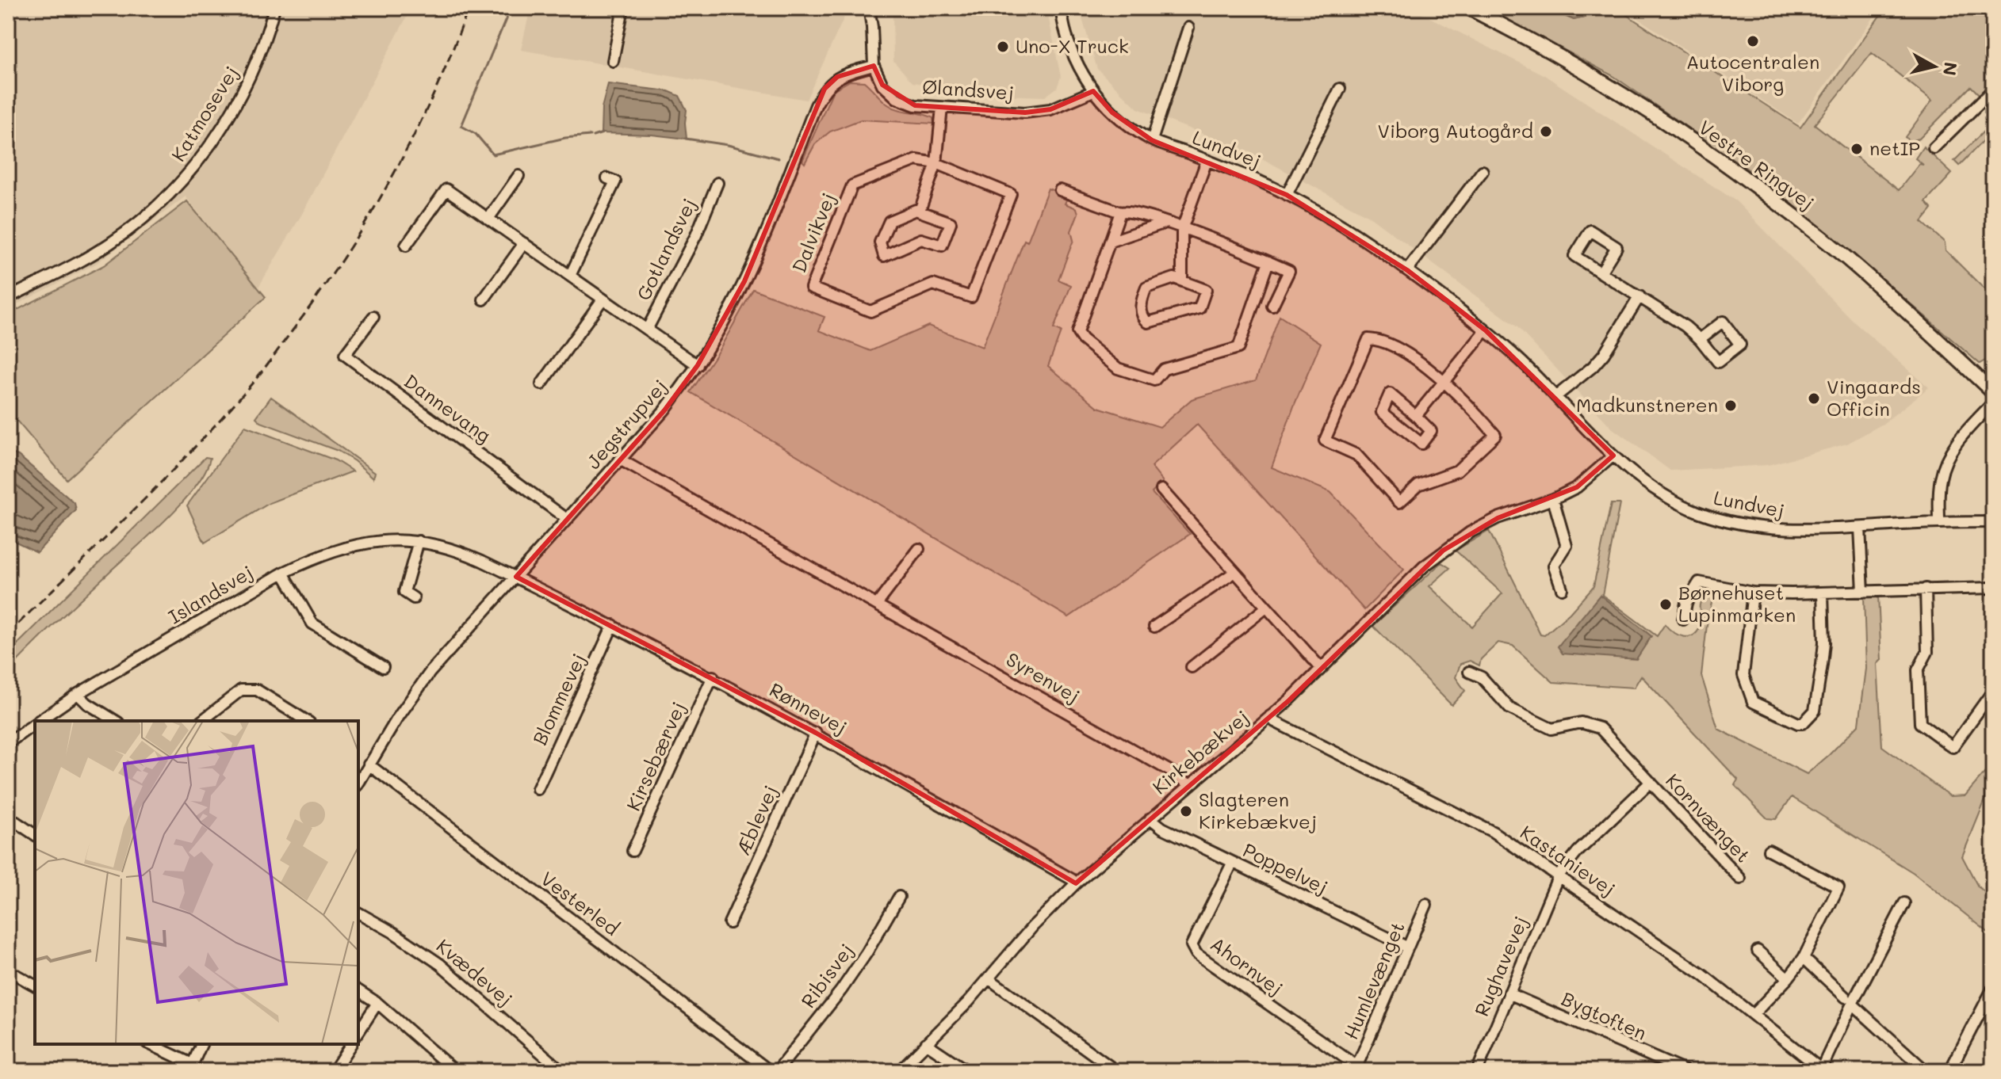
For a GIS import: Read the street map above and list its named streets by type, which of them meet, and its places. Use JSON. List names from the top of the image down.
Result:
{
  "streets": {
    "main road": ["Vestre Ringvej"],
    "street": [
      "Ølandsvej",
      "Katmosevej",
      "Lundvej",
      "Dalvikvej",
      "Gotlandsvej",
      "Dannevang",
      "Jegstrupvej",
      "Islandsvej",
      "Syrenvej",
      "Blommevej",
      "Rønnevej",
      "Kirkebækvej",
      "Kirsebærvej",
      "Kornvænget",
      "Æblevej",
      "Kastanievej",
      "Poppelvej",
      "Vesterled",
      "Ahornvej",
      "Rughavevej",
      "Kvædevej",
      "Ribisvej",
      "Humlevænget",
      "Bygtoften"
    ]
  },
  "crossings": [
    ["Ølandsvej", "Lundvej"],
    ["Ølandsvej", "Jegstrupvej"],
    ["Lundvej", "Kirkebækvej"],
    ["Gotlandsvej", "Jegstrupvej"],
    ["Dannevang", "Jegstrupvej"],
    ["Jegstrupvej", "Islandsvej"],
    ["Jegstrupvej", "Syrenvej"],
    ["Jegstrupvej", "Rønnevej"],
    ["Jegstrupvej", "Vesterled"],
    ["Islandsvej", "Rønnevej"],
    ["Syrenvej", "Kirkebækvej"],
    ["Blommevej", "Rønnevej"],
    ["Rønnevej", "Kirkebækvej"],
    ["Rønnevej", "Kirsebærvej"],
    ["Rønnevej", "Æblevej"],
    ["Kirkebækvej", "Kastanievej"],
    ["Kirkebækvej", "Poppelvej"],
    ["Kornvænget", "Kastanievej"],
    ["Kornvænget", "Rughavevej"],
    ["Kastanievej", "Rughavevej"],
    ["Poppelvej", "Ahornvej"],
    ["Poppelvej", "Humlevænget"],
    ["Ahornvej", "Humlevænget"],
    ["Rughavevej", "Bygtoften"]
  ],
  "places": [
    "Autocentralen Viborg",
    "Uno-X Truck",
    "Viborg Autogård",
    "netIP",
    "Vingaards Officin",
    "Madkunstneren",
    "Børnehuset Lupinmarken",
    "Slagteren Kirkebækvej"
  ],
  "north": "right"
}
